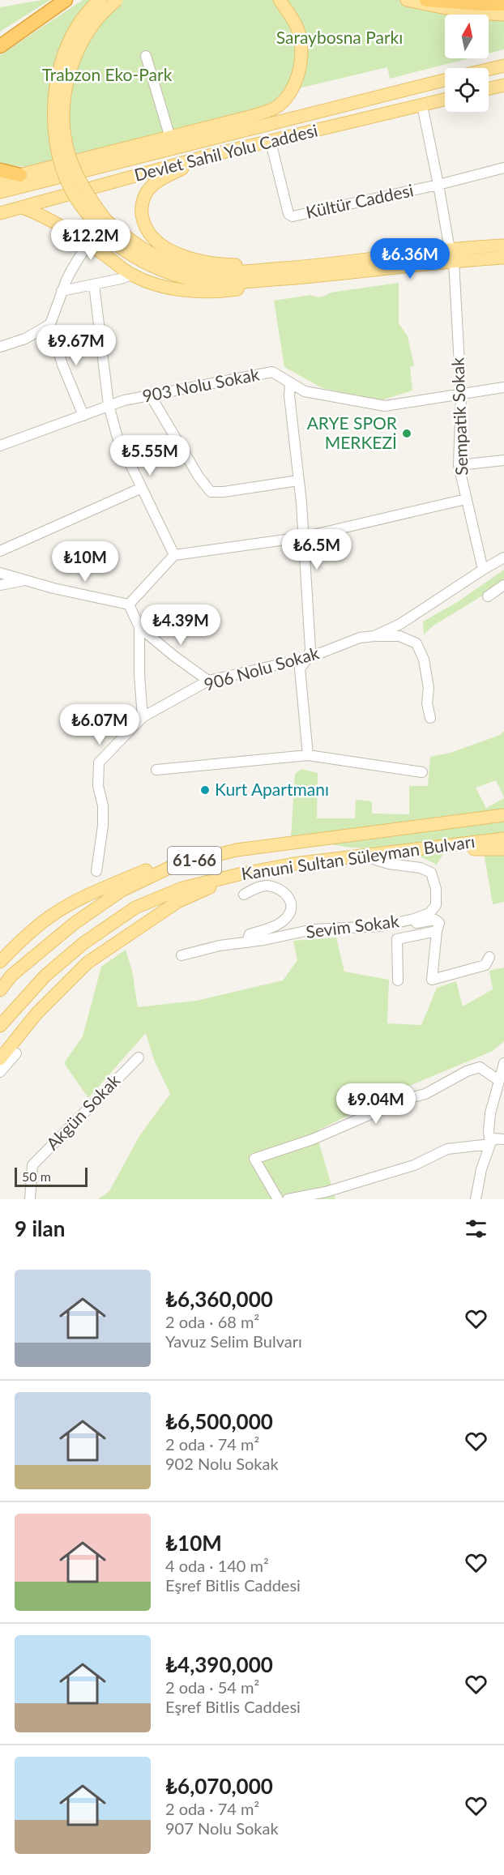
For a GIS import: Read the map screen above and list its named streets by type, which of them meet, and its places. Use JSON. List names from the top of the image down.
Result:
{
  "streets": {
    "main road": ["Devlet Sahil Yolu Caddesi", "Kanuni Sultan Süleyman Bulvarı", "61-66"],
    "street": [
      "Kültür Caddesi",
      "903 Nolu Sokak",
      "Sempatik Sokak",
      "906 Nolu Sokak",
      "Sevim Sokak",
      "Akgün Sokak"
    ]
  },
  "crossings": [
    ["Devlet Sahil Yolu Caddesi", "Kültür Caddesi"],
    ["Devlet Sahil Yolu Caddesi", "Sempatik Sokak"],
    ["Kültür Caddesi", "Sempatik Sokak"],
    ["903 Nolu Sokak", "Sempatik Sokak"],
    ["Sempatik Sokak", "906 Nolu Sokak"],
    ["Kanuni Sultan Süleyman Bulvarı", "61-66"],
    ["Kanuni Sultan Süleyman Bulvarı", "Sevim Sokak"]
  ],
  "parks": ["Saraybosna Parkı", "Trabzon Eko-Park"],
  "places": ["ARYE SPOR MERKEZİ", "Kurt Apartmanı"],
  "scale_bar": "50 m",
  "north": "top",
  "page": {
    "price": [
      "₺12.2M",
      "₺6.36M",
      "₺9.67M",
      "₺5.55M",
      "₺6.5M",
      "₺10M",
      "₺4.39M",
      "₺6.07M",
      "₺9.04M"
    ],
    "scale": "50 m",
    "heading": "9 ilan",
    "list": [
      {
        "name": "₺6,360,000",
        "note": "2 oda · 68 m² · Yavuz Selim Bulvarı"
      },
      {
        "name": "₺6,500,000",
        "note": "2 oda · 74 m² · 902 Nolu Sokak"
      },
      {
        "name": "₺10M",
        "note": "4 oda · 140 m² · Eşref Bitlis Caddesi"
      },
      {
        "name": "₺4,390,000",
        "note": "2 oda · 54 m² · Eşref Bitlis Caddesi"
      },
      {
        "name": "₺6,070,000",
        "note": "2 oda · 74 m² · 907 Nolu Sokak"
      }
    ]
  }
}
